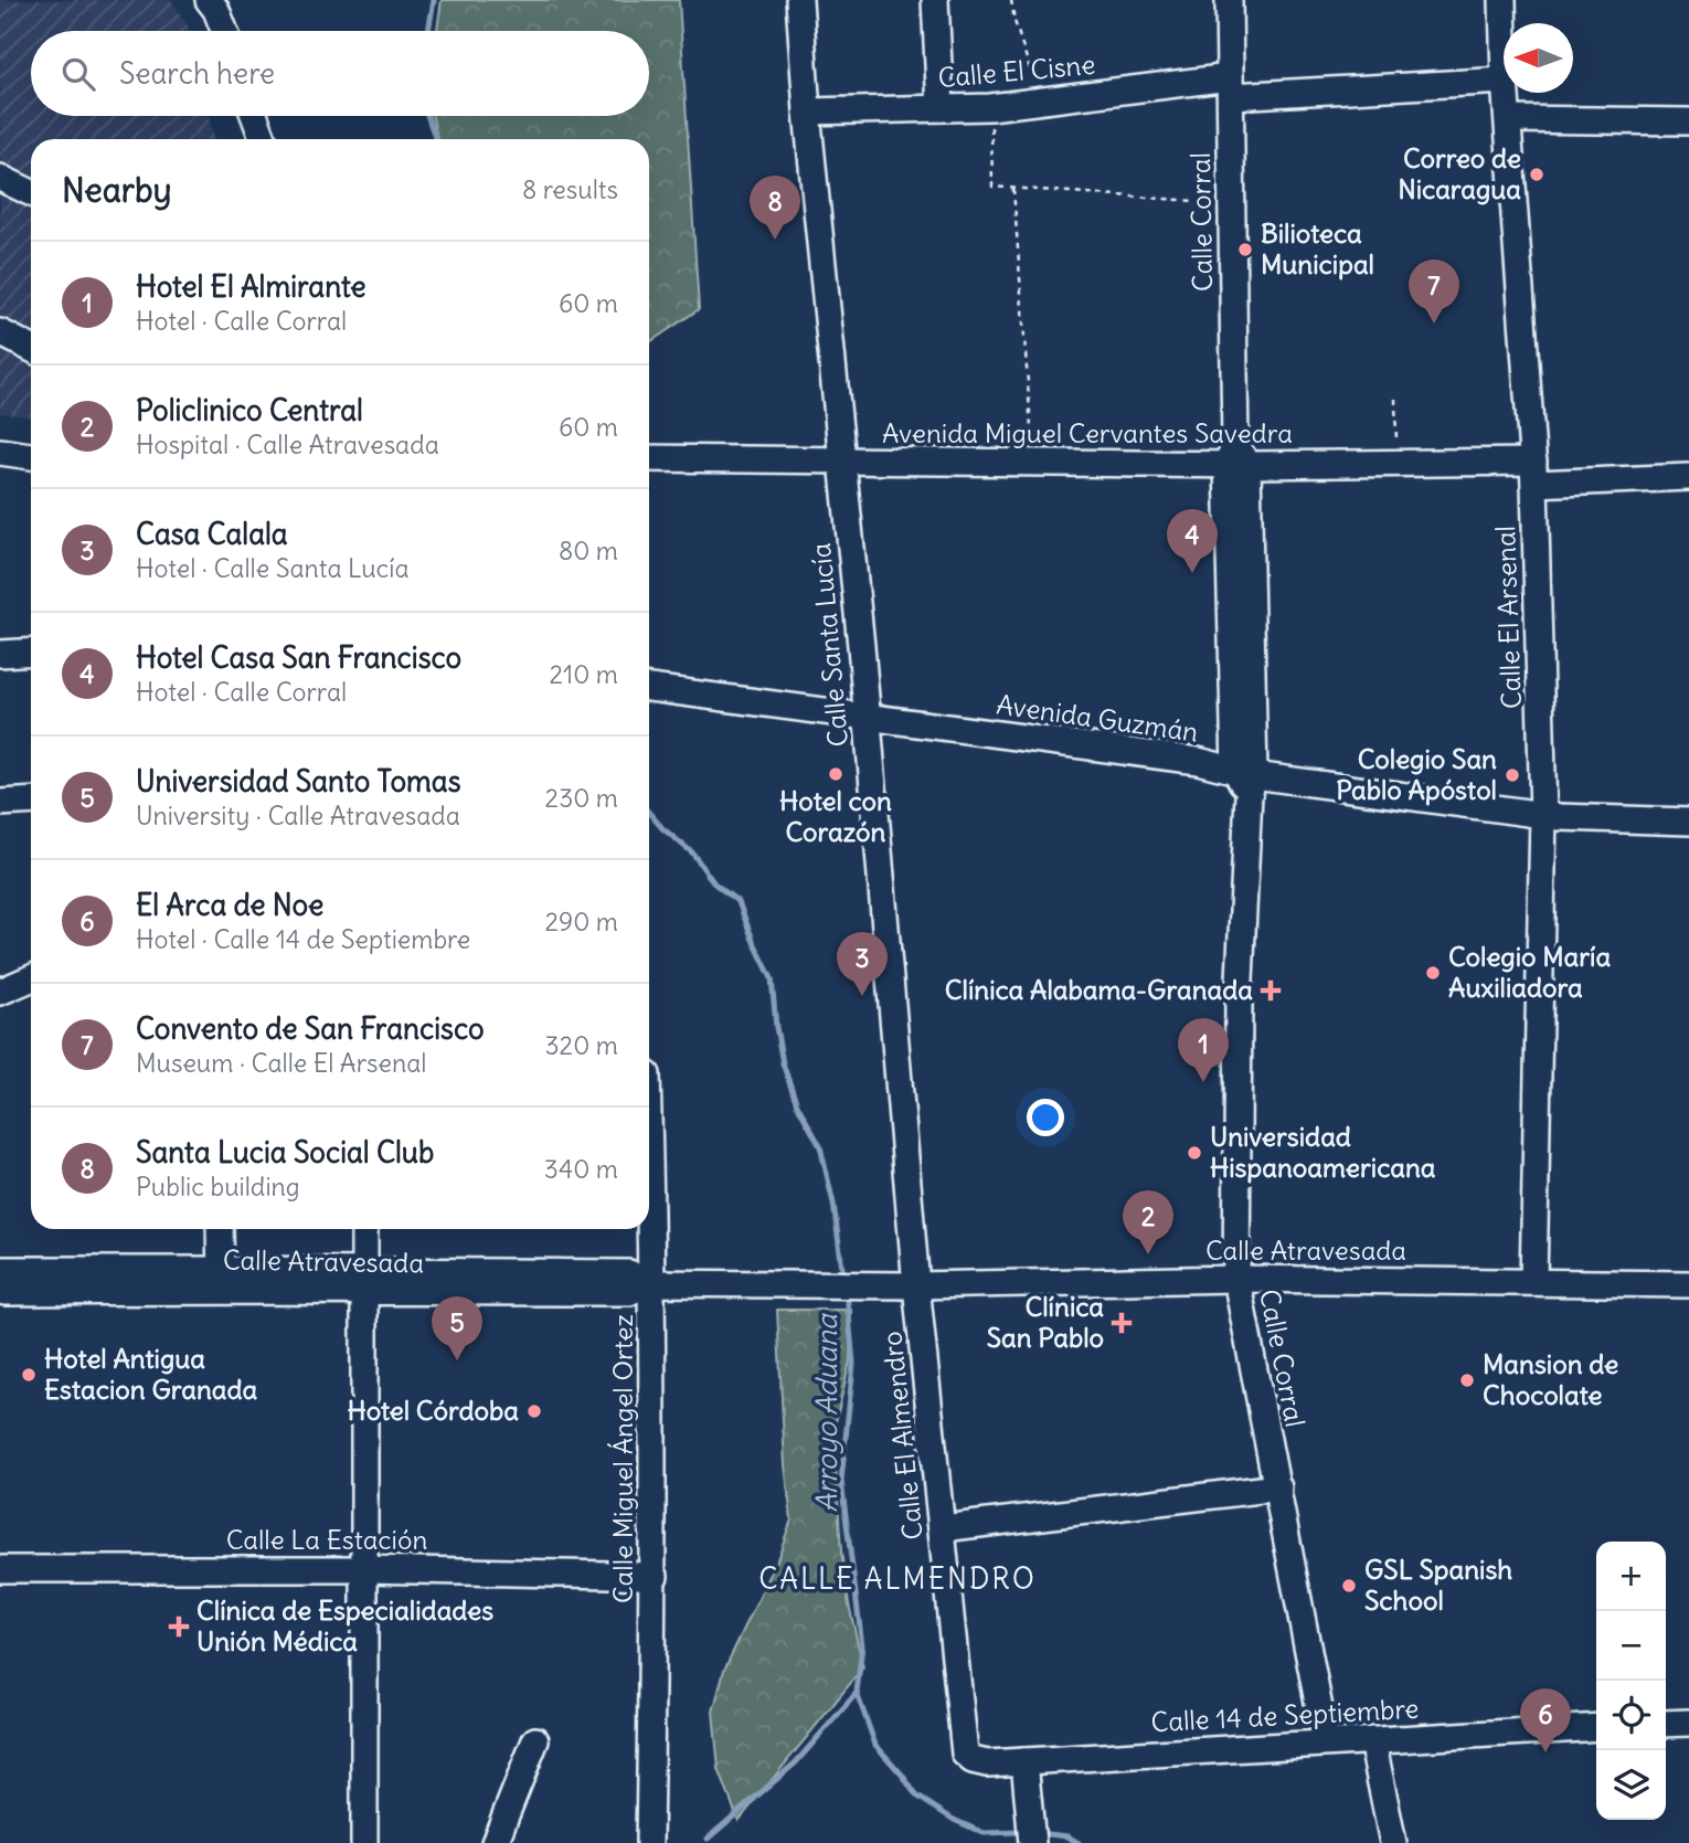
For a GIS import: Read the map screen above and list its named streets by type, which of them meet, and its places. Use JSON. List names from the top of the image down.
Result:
{
  "streets": {
    "street": [
      "Calle El Cisne",
      "Calle Corral",
      "Avenida Miguel Cervantes Savedra",
      "Calle El Arsenal",
      "Calle Santa Lucía",
      "Avenida Guzmán",
      "Calle Atravesada",
      "Calle El Almendro",
      "Calle Miguel Ángel Ortez",
      "Calle La Estación",
      "Calle 14 de Septiembre"
    ]
  },
  "crossings": [
    ["Calle El Cisne", "Calle Corral"],
    ["Calle El Cisne", "Calle Santa Lucía"],
    ["Calle Corral", "Avenida Miguel Cervantes Savedra"],
    ["Calle Corral", "Avenida Guzmán"],
    ["Calle Corral", "Calle Atravesada"],
    ["Calle Corral", "Calle 14 de Septiembre"],
    ["Avenida Miguel Cervantes Savedra", "Calle El Arsenal"],
    ["Avenida Miguel Cervantes Savedra", "Calle Santa Lucía"],
    ["Calle El Arsenal", "Avenida Guzmán"],
    ["Calle El Arsenal", "Calle Atravesada"],
    ["Calle Santa Lucía", "Avenida Guzmán"],
    ["Calle Santa Lucía", "Calle Atravesada"],
    ["Calle Santa Lucía", "Calle El Almendro"],
    ["Calle Atravesada", "Calle El Almendro"],
    ["Calle Atravesada", "Calle Miguel Ángel Ortez"],
    ["Calle El Almendro", "Calle 14 de Septiembre"],
    ["Calle Miguel Ángel Ortez", "Calle La Estación"]
  ],
  "districts": ["CALLE ALMENDRO"],
  "water": ["Arroyo Aduana"],
  "places": {
    "other": [
      "Correo de Nicaragua",
      "Bilioteca Municipal",
      "Hotel con Corazón",
      "Colegio San Pablo Apóstol",
      "Colegio María Auxiliadora",
      "Universidad Hispanoamericana",
      "Hotel Antigua Estacion Granada",
      "Mansion de Chocolate",
      "Hotel Córdoba",
      "GSL Spanish School"
    ],
    "health": ["Clínica Alabama-Granada", "Clínica San Pablo", "Clínica de Especialidades Unión Médica"]
  },
  "north": "left",
  "page": {
    "search": "Search here",
    "heading": ["Nearby", "8 results"],
    "pins": [
      "8",
      "7",
      "4",
      "3",
      "1",
      "2",
      "5",
      "6"
    ],
    "list": [
      {
        "mark": "1",
        "name": "Hotel El Almirante",
        "note": "Hotel · Calle Corral",
        "value": "60 m"
      },
      {
        "mark": "2",
        "name": "Policlinico Central",
        "note": "Hospital · Calle Atravesada",
        "value": "60 m"
      },
      {
        "mark": "3",
        "name": "Casa Calala",
        "note": "Hotel · Calle Santa Lucía",
        "value": "80 m"
      },
      {
        "mark": "4",
        "name": "Hotel Casa San Francisco",
        "note": "Hotel · Calle Corral",
        "value": "210 m"
      },
      {
        "mark": "5",
        "name": "Universidad Santo Tomas",
        "note": "University · Calle Atravesada",
        "value": "230 m"
      },
      {
        "mark": "6",
        "name": "El Arca de Noe",
        "note": "Hotel · Calle 14 de Septiembre",
        "value": "290 m"
      },
      {
        "mark": "7",
        "name": "Convento de San Francisco",
        "note": "Museum · Calle El Arsenal",
        "value": "320 m"
      },
      {
        "mark": "8",
        "name": "Santa Lucia Social Club",
        "note": "Public building",
        "value": "340 m"
      }
    ],
    "map_buttons": ["+", "−"]
  }
}
